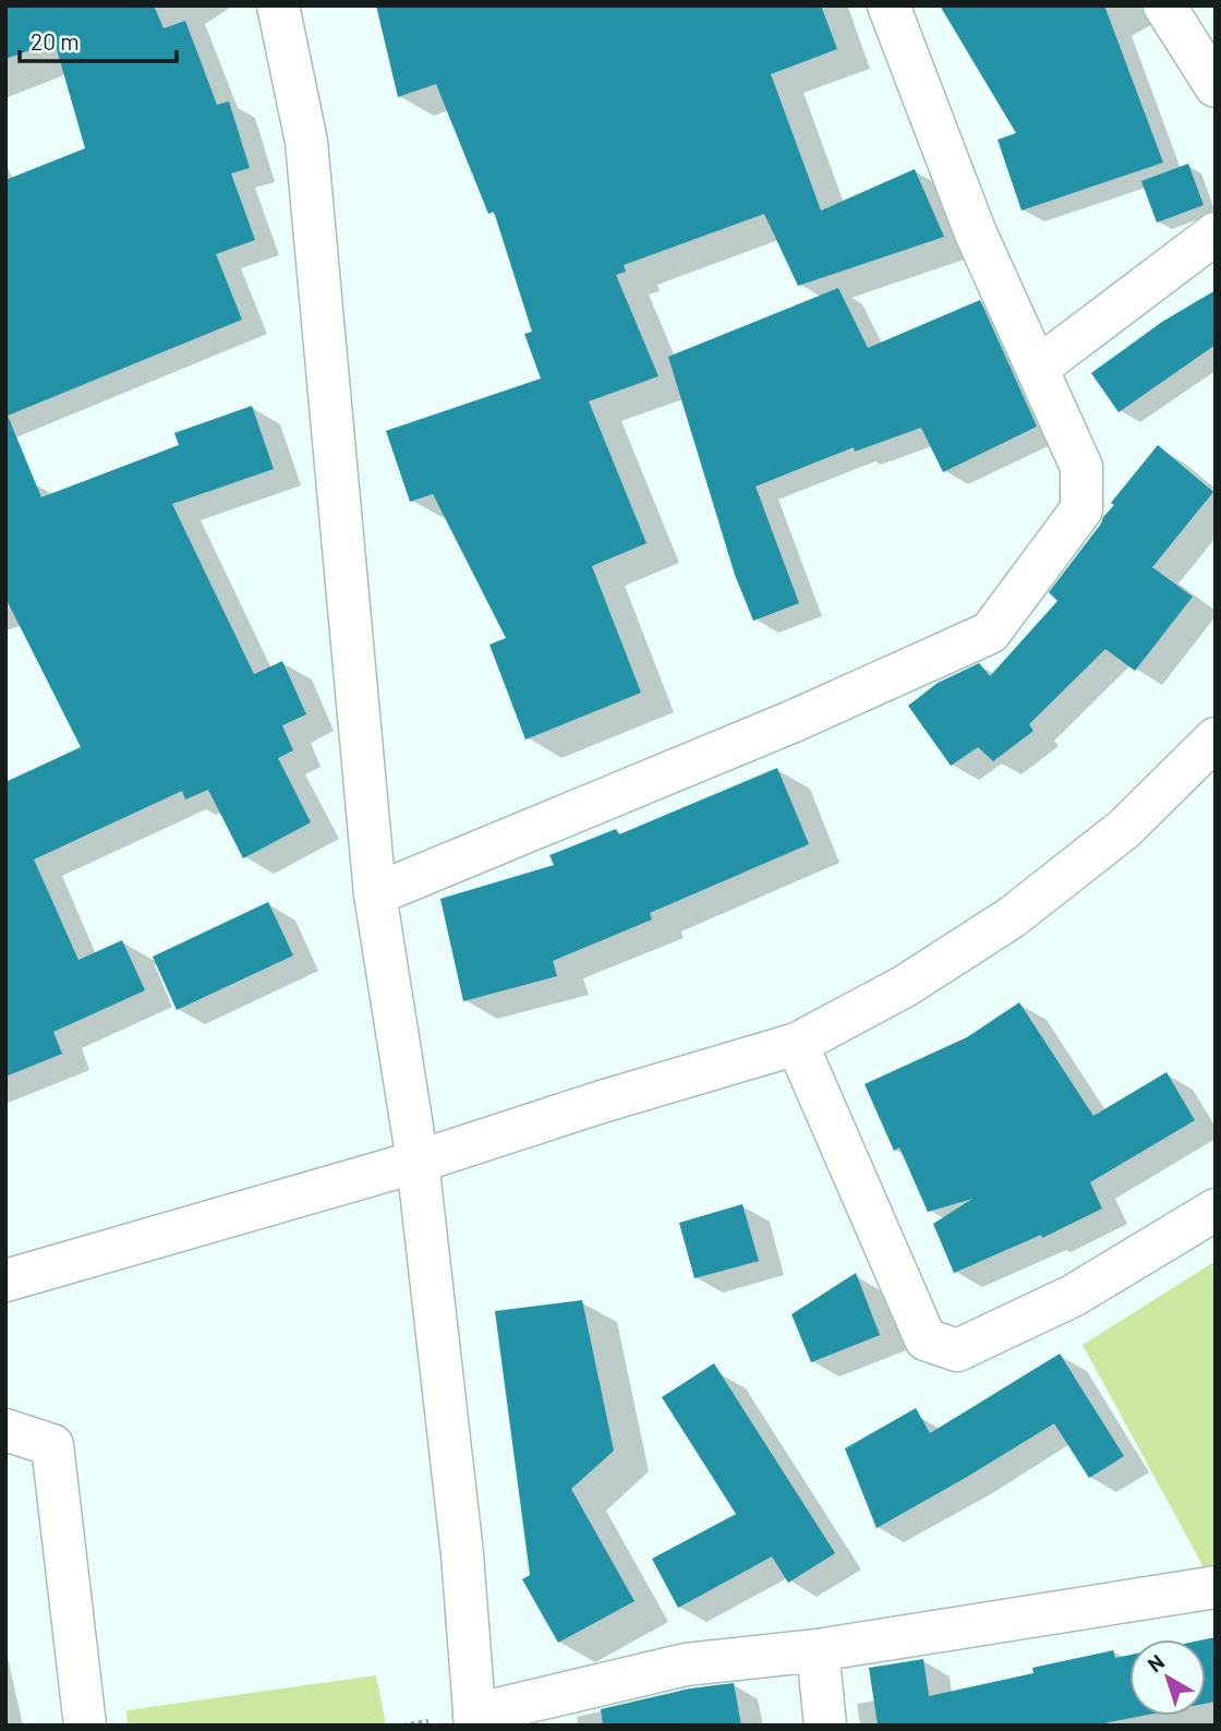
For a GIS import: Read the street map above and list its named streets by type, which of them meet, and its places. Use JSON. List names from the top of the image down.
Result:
{
  "scale_bar": "20 m",
  "north": "top left"
}
